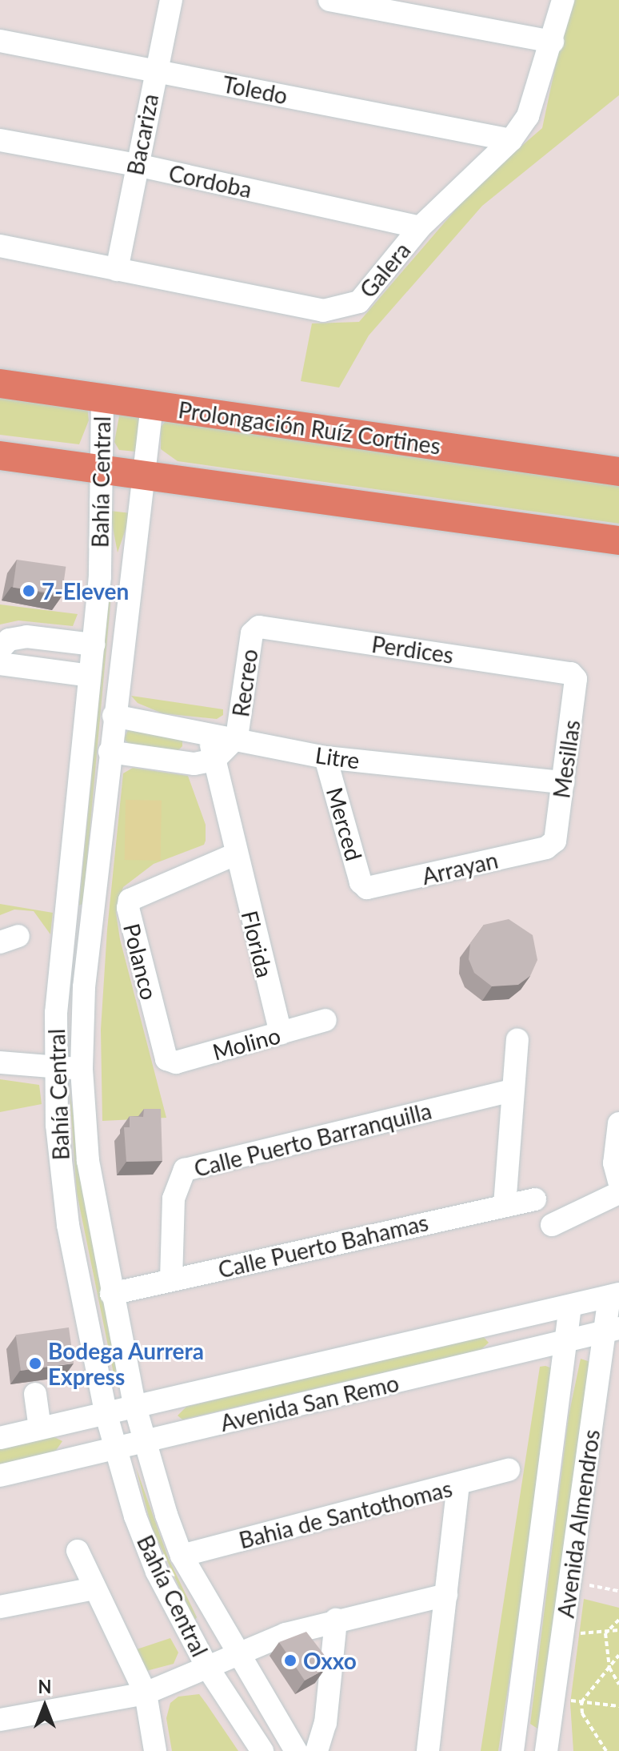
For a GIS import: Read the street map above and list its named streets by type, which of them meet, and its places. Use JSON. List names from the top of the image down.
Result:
{
  "streets": {
    "main road": ["Prolongación Ruíz Cortines"],
    "street": [
      "Toledo",
      "Bacariza",
      "Cordoba",
      "Galera",
      "Bahía Central",
      "Perdices",
      "Recreo",
      "Litre",
      "Mesillas",
      "Merced",
      "Arrayan",
      "Florida",
      "Polanco",
      "Molino",
      "Calle Puerto Barranquilla",
      "Calle Puerto Bahamas",
      "Avenida San Remo",
      "Bahia de Santothomas",
      "Avenida Almendros"
    ]
  },
  "crossings": [
    ["Toledo", "Bacariza"],
    ["Toledo", "Galera"],
    ["Bacariza", "Cordoba"],
    ["Bacariza", "Galera"],
    ["Cordoba", "Galera"],
    ["Prolongación Ruíz Cortines", "Bahía Central"],
    ["Bahía Central", "Litre"],
    ["Bahía Central", "Calle Puerto Bahamas"],
    ["Bahía Central", "Avenida San Remo"],
    ["Bahía Central", "Bahia de Santothomas"],
    ["Perdices", "Recreo"],
    ["Perdices", "Mesillas"],
    ["Recreo", "Litre"],
    ["Litre", "Mesillas"],
    ["Litre", "Merced"],
    ["Litre", "Florida"],
    ["Mesillas", "Arrayan"],
    ["Merced", "Arrayan"],
    ["Florida", "Polanco"],
    ["Florida", "Molino"],
    ["Polanco", "Molino"],
    ["Calle Puerto Barranquilla", "Calle Puerto Bahamas"],
    ["Avenida San Remo", "Avenida Almendros"]
  ],
  "places": ["7-Eleven", "Bodega Aurrera Express", "Oxxo"],
  "north": "top"
}
